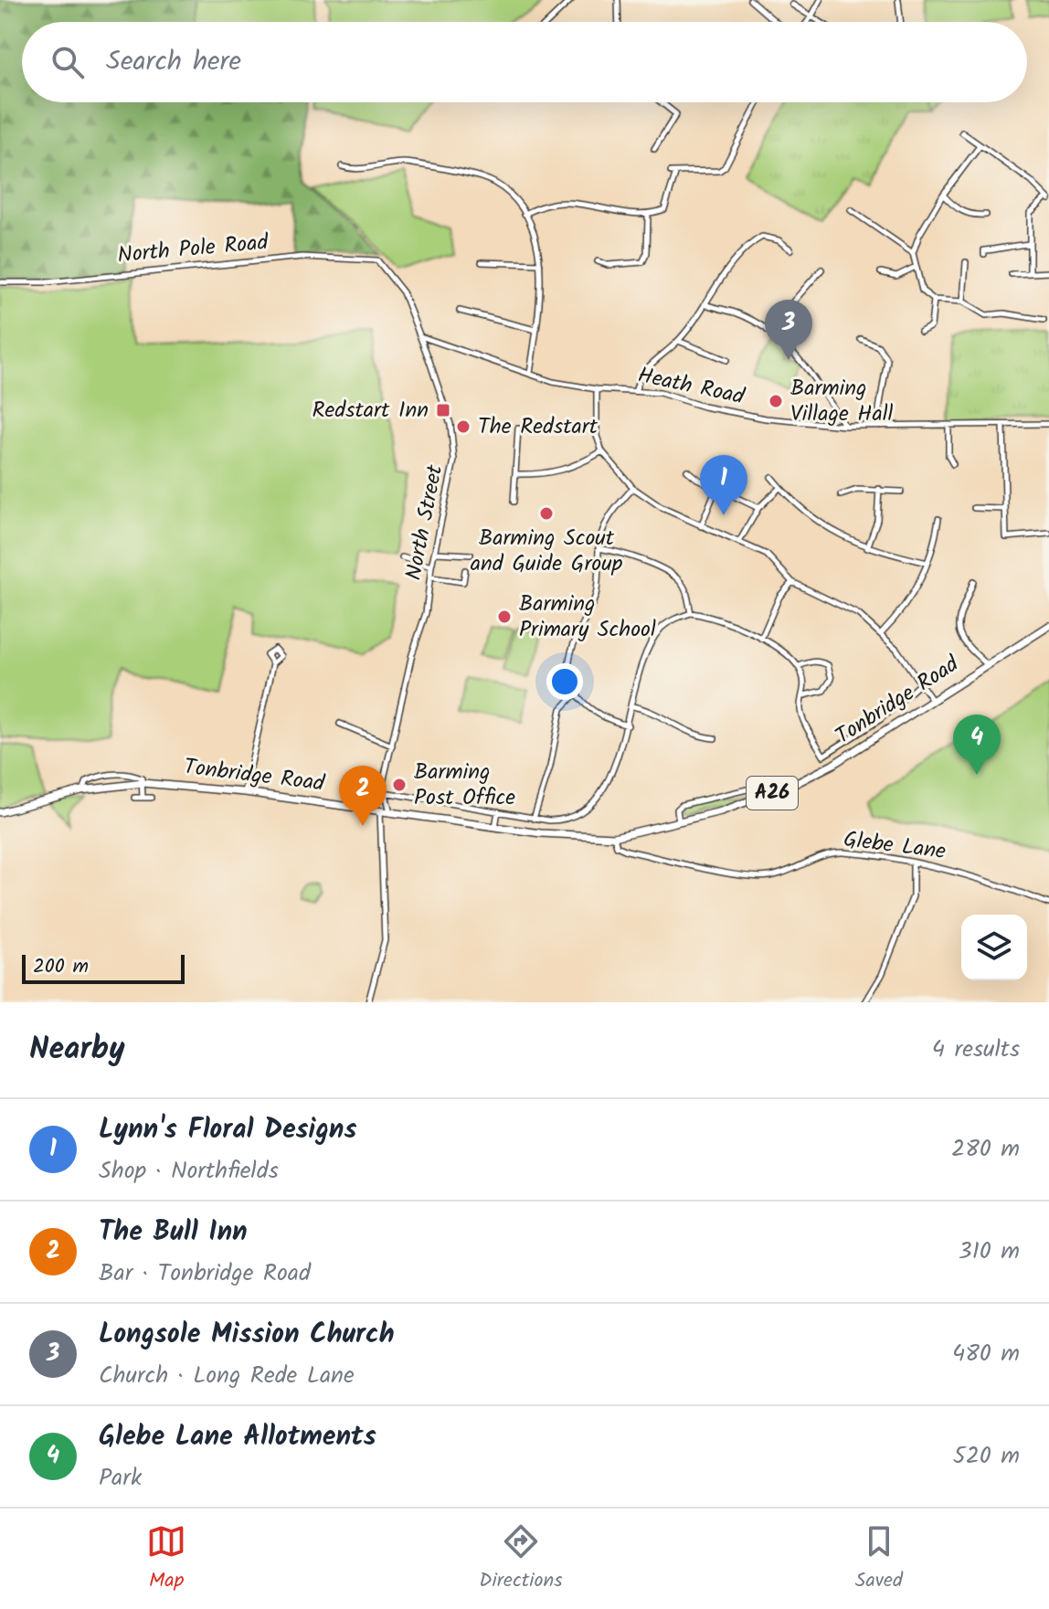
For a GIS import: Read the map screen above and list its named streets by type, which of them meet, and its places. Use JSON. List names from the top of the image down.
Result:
{
  "streets": {
    "main road": ["Tonbridge Road", "A26"],
    "street": [
      "North Pole Road",
      "Heath Road",
      "North Street",
      "Glebe Lane"
    ]
  },
  "crossings": [
    ["North Pole Road", "North Street"],
    ["Heath Road", "North Street"],
    ["North Street", "Tonbridge Road"],
    ["Tonbridge Road", "Glebe Lane"]
  ],
  "places": {
    "other": [
      "Barming Village Hall",
      "The Redstart",
      "Barming Scout and Guide Group",
      "Barming Primary School",
      "Barming Post Office"
    ],
    "transit": ["Redstart Inn"]
  },
  "scale_bar": "200 m",
  "page": {
    "search": "Search here",
    "pins": [
      "3",
      "1",
      "4",
      "2"
    ],
    "scale": "200 m",
    "heading": ["Nearby", "4 results"],
    "list": [
      {
        "mark": "1",
        "name": "Lynn's Floral Designs",
        "note": "Shop · Northfields",
        "value": "280 m"
      },
      {
        "mark": "2",
        "name": "The Bull Inn",
        "note": "Bar · Tonbridge Road",
        "value": "310 m"
      },
      {
        "mark": "3",
        "name": "Longsole Mission Church",
        "note": "Church · Long Rede Lane",
        "value": "480 m"
      },
      {
        "mark": "4",
        "name": "Glebe Lane Allotments",
        "note": "Park",
        "value": "520 m"
      }
    ],
    "nav": ["Map", "Directions", "Saved"]
  }
}
